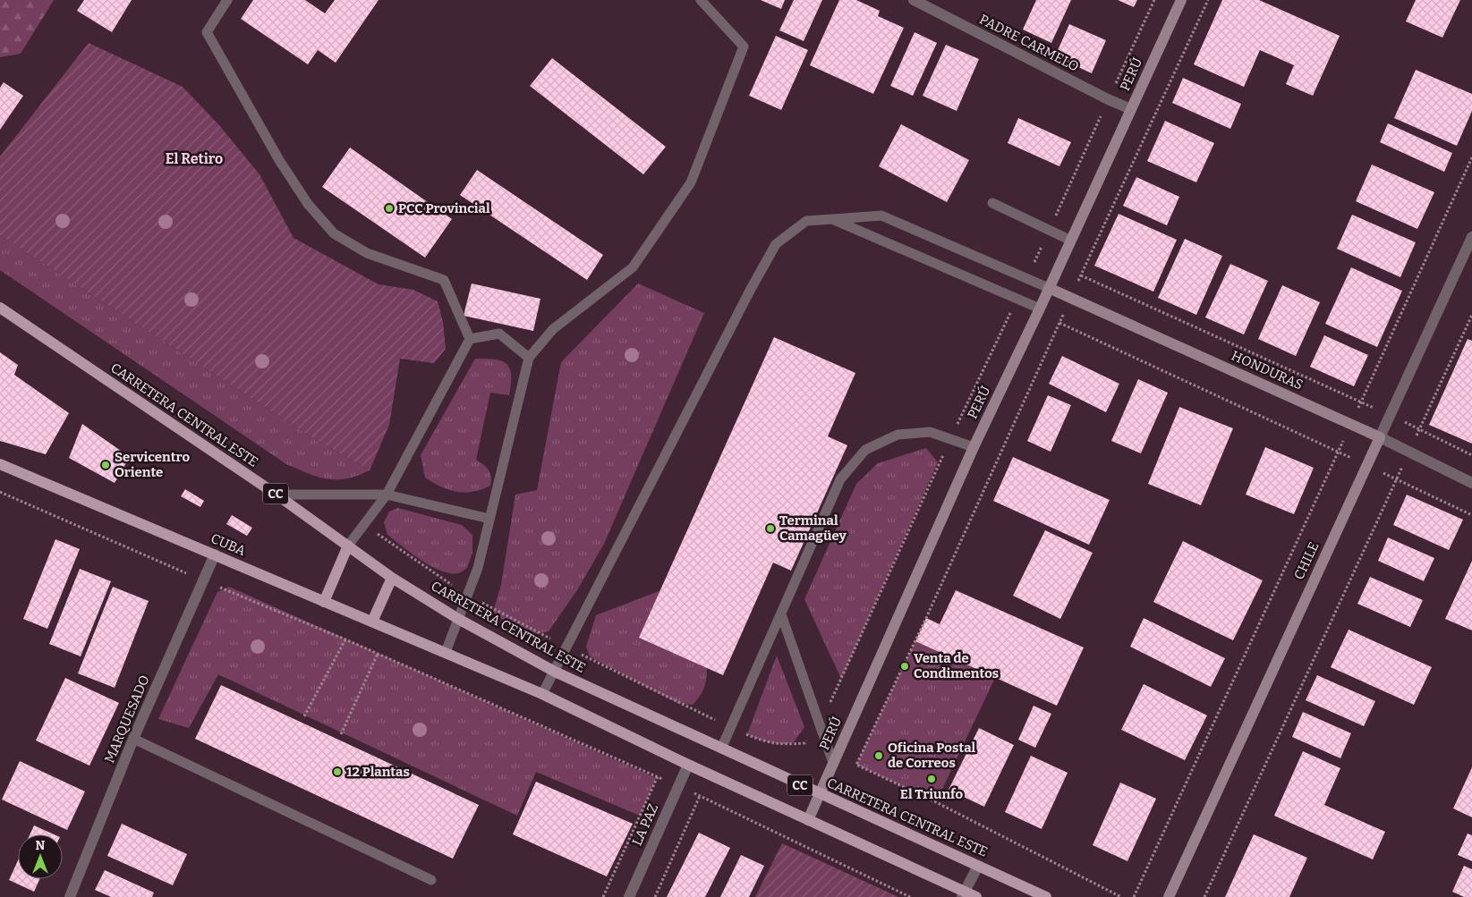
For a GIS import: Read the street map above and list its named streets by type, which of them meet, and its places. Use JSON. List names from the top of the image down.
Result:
{
  "streets": {
    "main road": ["CARRETERA CENTRAL ESTE", "CC", "CUBA"],
    "street": [
      "PADRE CARMELO",
      "PERÚ",
      "HONDURAS",
      "CHILE",
      "MARQUESADO",
      "LA PAZ"
    ]
  },
  "crossings": [
    ["PADRE CARMELO", "PERÚ"],
    ["PERÚ", "HONDURAS"],
    ["PERÚ", "CARRETERA CENTRAL ESTE"],
    ["PERÚ", "CC"],
    ["HONDURAS", "CHILE"],
    ["CC", "CUBA"],
    ["CC", "LA PAZ"],
    ["CUBA", "MARQUESADO"]
  ],
  "districts": ["El Retiro"],
  "places": [
    "PCC Provincial",
    "Servicentro Oriente",
    "Terminal Camagüey",
    "Venta de Condimentos",
    "Oficina Postal de Correos",
    "12 Plantas",
    "El Triunfo"
  ],
  "north": "top"
}
